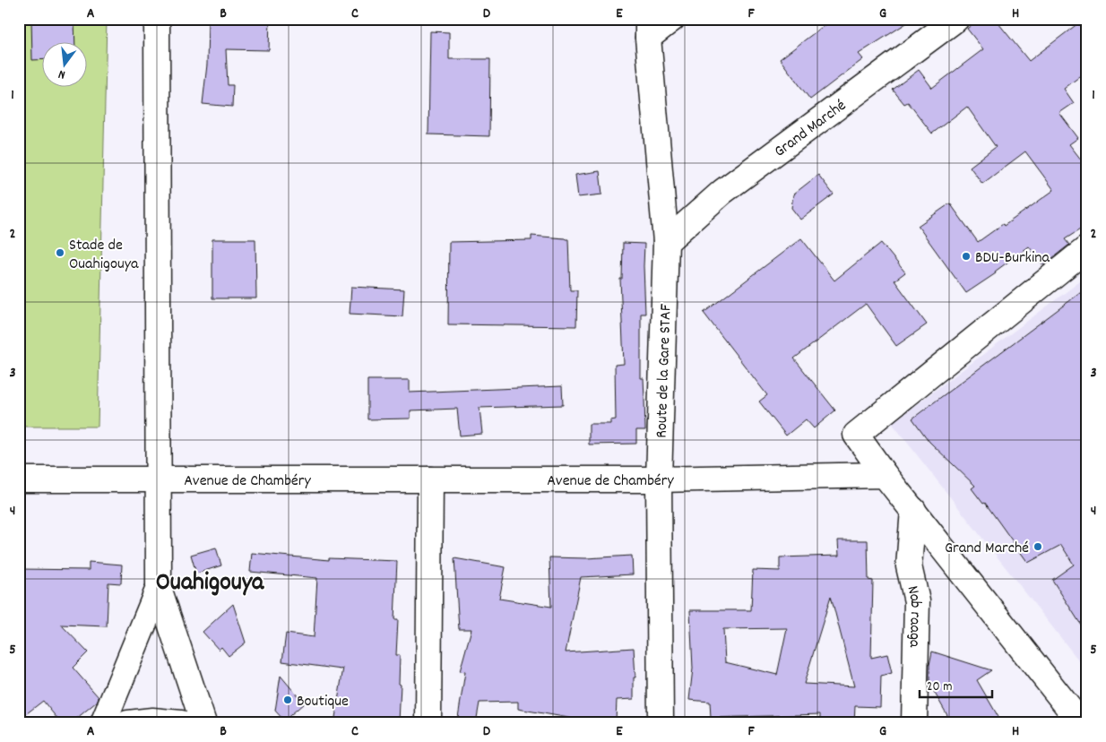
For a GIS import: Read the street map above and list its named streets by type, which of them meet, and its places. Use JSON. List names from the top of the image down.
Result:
{
  "streets": {
    "street": [
      "Grand Marché",
      "Route de la Gare STAF",
      "Avenue de Chambéry",
      "Nab raaga"
    ]
  },
  "crossings": [
    ["Grand Marché", "Route de la Gare STAF"],
    ["Route de la Gare STAF", "Avenue de Chambéry"]
  ],
  "districts": ["Ouahigouya"],
  "places": [
    "Stade de Ouahigouya",
    "BDU-Burkina",
    "Grand Marché",
    "Boutique"
  ],
  "scale_bar": "20 m",
  "north": "bottom",
  "grid": {
    "columns": [
      "A",
      "B",
      "C",
      "D",
      "E",
      "F",
      "G",
      "H"
    ],
    "rows": [
      "1",
      "2",
      "3",
      "4",
      "5"
    ]
  }
}
